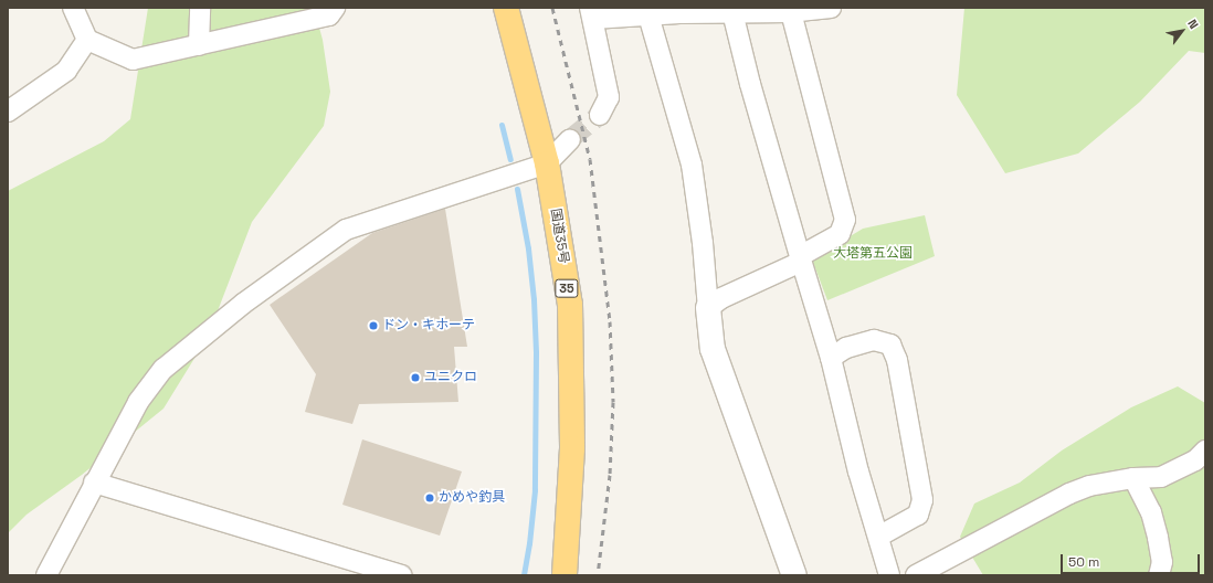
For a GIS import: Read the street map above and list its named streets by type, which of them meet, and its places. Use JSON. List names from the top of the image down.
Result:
{
  "streets": {
    "highway": ["国道35号", "35"]
  },
  "parks": ["大塔第五公園"],
  "places": ["ドン・キホーテ", "ユニクロ", "かめや釣具"],
  "scale_bar": "50 m",
  "north": "top right"
}
